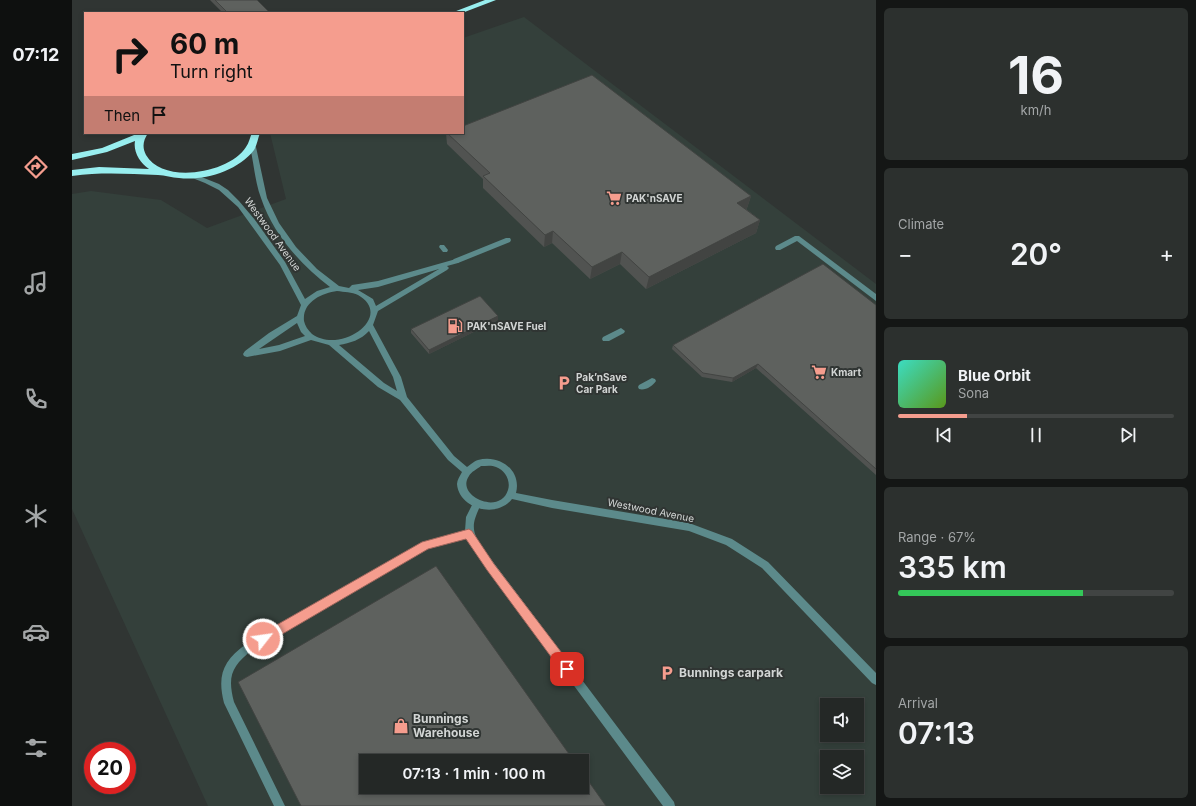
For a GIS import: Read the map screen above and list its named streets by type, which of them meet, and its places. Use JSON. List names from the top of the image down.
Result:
{
  "streets": {
    "street": ["Westwood Avenue"]
  },
  "places": {
    "supermarket": ["PAK'nSAVE", "Kmart"],
    "fuel station": ["PAK'nSAVE Fuel"],
    "parking": ["Pak’nSave Car Park", "Bunnings carpark"],
    "shop": ["Bunnings Warehouse"]
  },
  "page": {
    "tabs": "07:12",
    "tile": [
      ["16", "km/h"],
      "Climate",
      ["Range · 67%", "335 km"],
      ["Arrival", "07:13"]
    ],
    "turn": ["60 m", "Turn right"],
    "then": "Then",
    "heat": ["−", "20°", "+"],
    "song": ["Blue Orbit", "Sona"],
    "limit": "20",
    "trip": "07:13 · 1 min · 100 m"
  }
}
